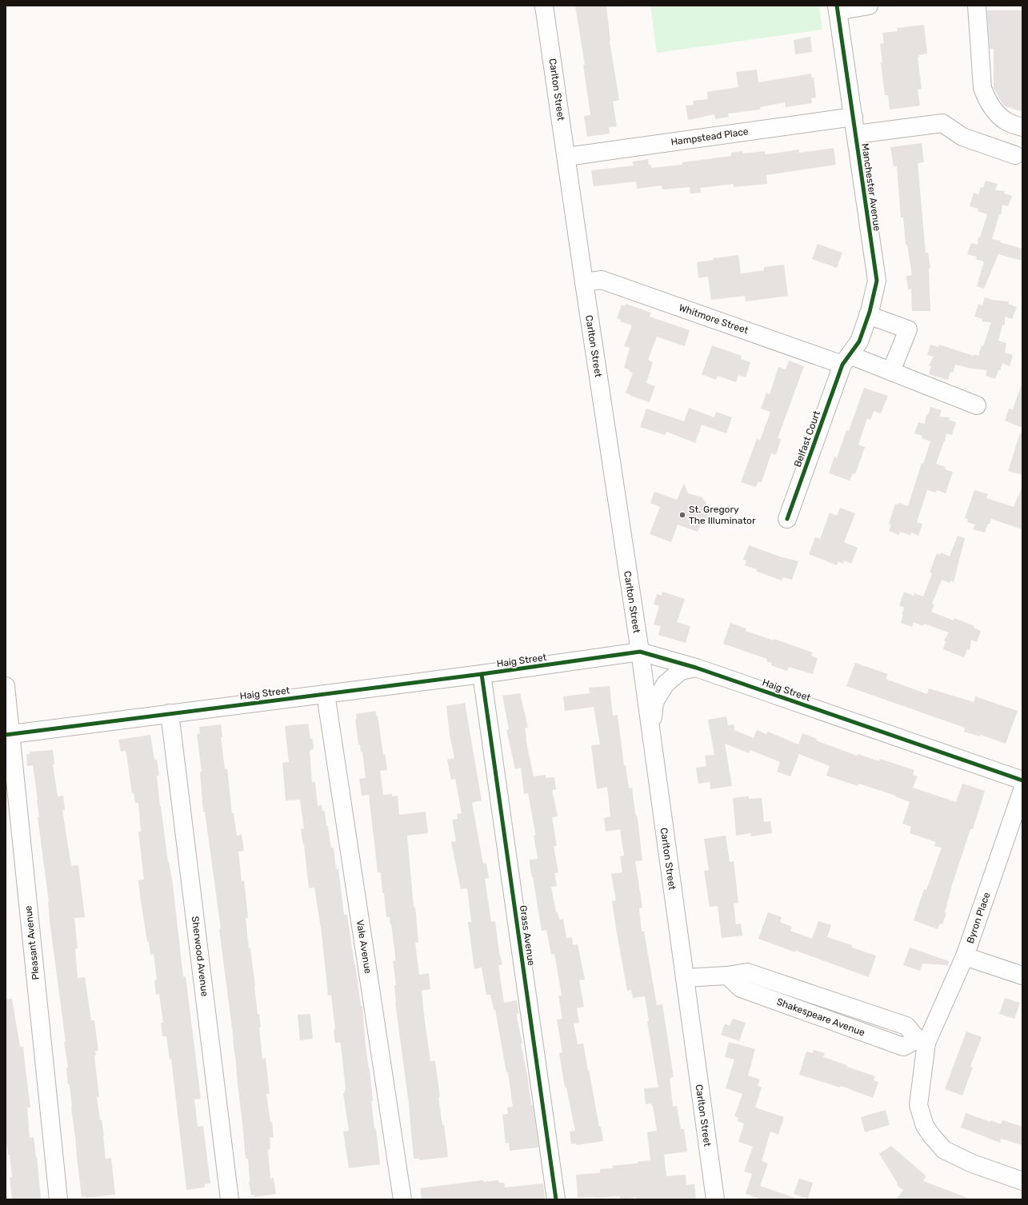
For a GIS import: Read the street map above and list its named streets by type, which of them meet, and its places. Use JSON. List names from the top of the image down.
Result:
{
  "streets": {
    "street": [
      "Carlton Street",
      "Hampstead Place",
      "Manchester Avenue",
      "Whitmore Street",
      "Belfast Court",
      "Haig Street",
      "Byron Place",
      "Grass Avenue",
      "Pleasant Avenue",
      "Vale Avenue",
      "Sherwood Avenue",
      "Shakespeare Avenue"
    ]
  },
  "crossings": [
    ["Carlton Street", "Hampstead Place"],
    ["Carlton Street", "Whitmore Street"],
    ["Carlton Street", "Haig Street"],
    ["Carlton Street", "Shakespeare Avenue"],
    ["Hampstead Place", "Manchester Avenue"],
    ["Manchester Avenue", "Whitmore Street"],
    ["Manchester Avenue", "Belfast Court"],
    ["Whitmore Street", "Belfast Court"],
    ["Haig Street", "Grass Avenue"],
    ["Haig Street", "Pleasant Avenue"],
    ["Haig Street", "Vale Avenue"],
    ["Haig Street", "Sherwood Avenue"],
    ["Byron Place", "Shakespeare Avenue"]
  ],
  "places": ["St. Gregory The Illuminator"]
}
